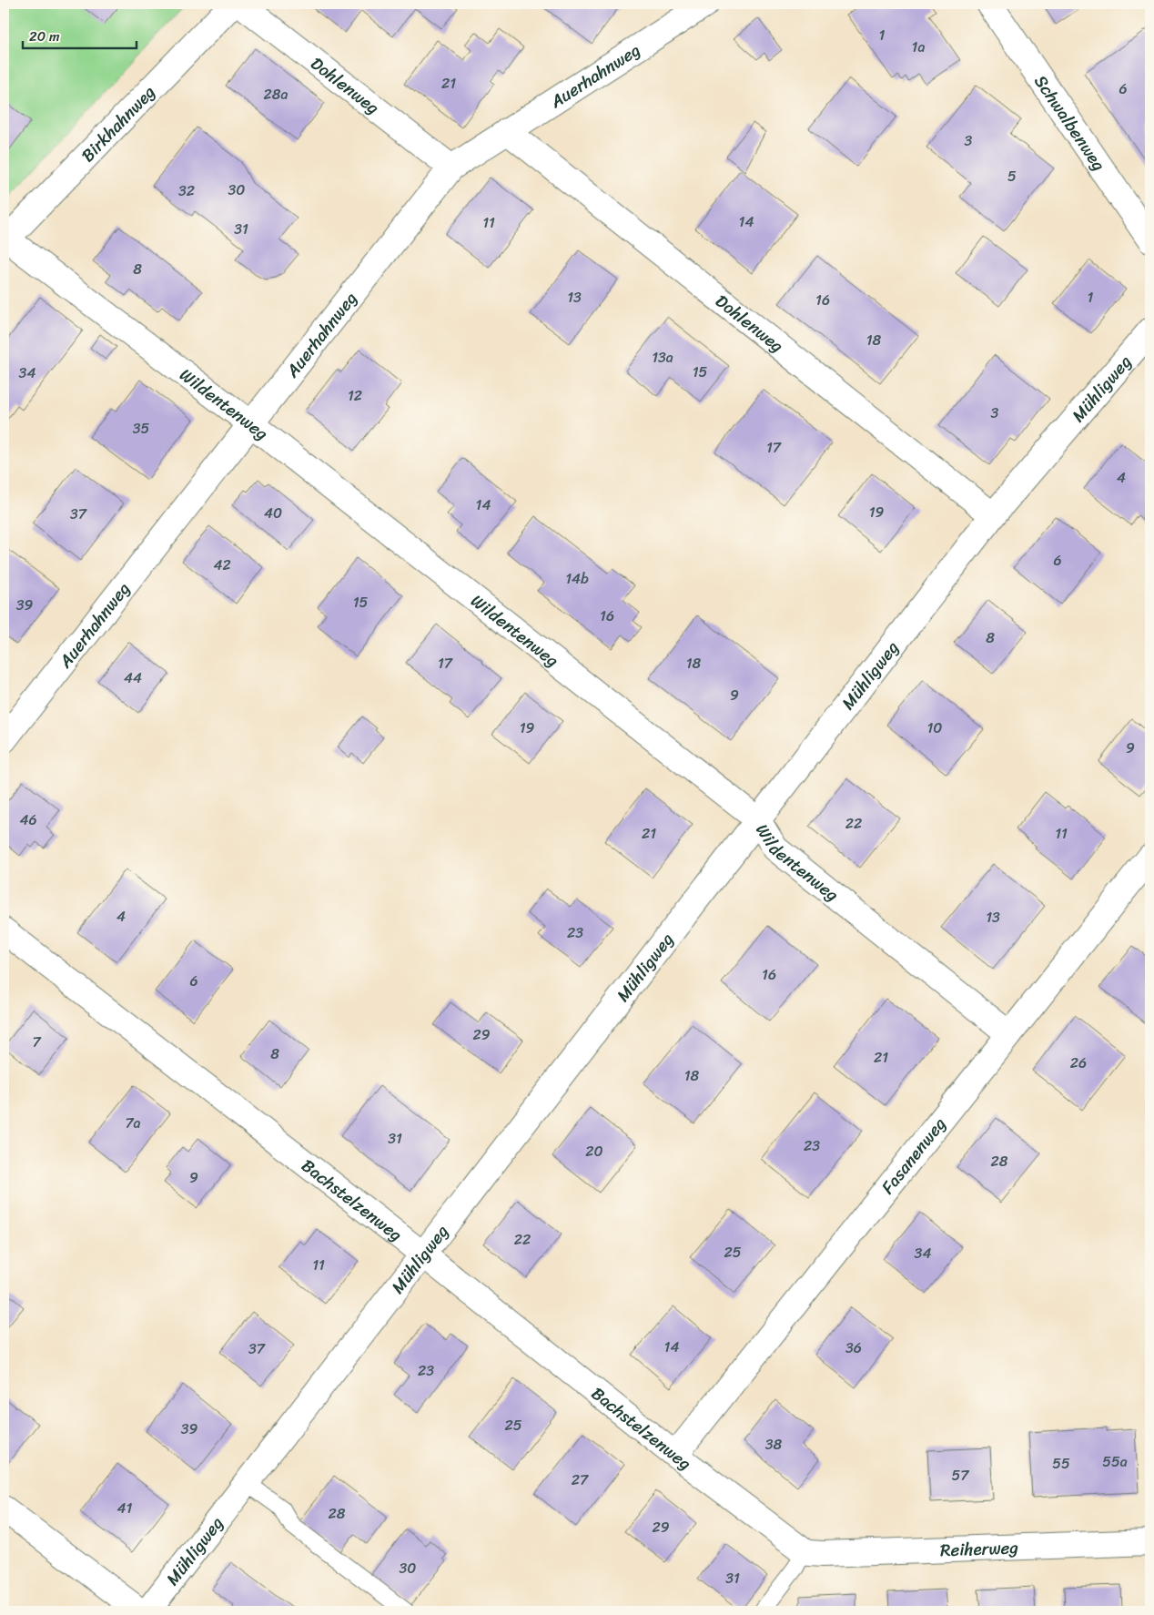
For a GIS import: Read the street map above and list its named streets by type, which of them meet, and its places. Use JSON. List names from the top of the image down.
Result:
{
  "streets": {
    "street": [
      "Auerhahnweg",
      "Dohlenweg",
      "Schwalbenweg",
      "Birkhahnweg",
      "Mühligweg",
      "Wildentenweg",
      "Fasanenweg",
      "Bachstelzenweg",
      "Reiherweg"
    ]
  },
  "crossings": [
    ["Auerhahnweg", "Dohlenweg"],
    ["Auerhahnweg", "Wildentenweg"],
    ["Dohlenweg", "Mühligweg"],
    ["Birkhahnweg", "Wildentenweg"],
    ["Mühligweg", "Wildentenweg"],
    ["Mühligweg", "Bachstelzenweg"],
    ["Wildentenweg", "Fasanenweg"],
    ["Fasanenweg", "Bachstelzenweg"],
    ["Bachstelzenweg", "Reiherweg"]
  ],
  "house_numbers": [
    "1",
    "1a",
    "21",
    "6",
    "28a",
    "3",
    "5",
    "30",
    "32",
    "14",
    "11",
    "31",
    "8",
    "13",
    "1",
    "16",
    "18",
    "13a",
    "15",
    "34",
    "12",
    "3",
    "35",
    "17",
    "4",
    "14",
    "19",
    "40",
    "37",
    "6",
    "42",
    "14b",
    "15",
    "39",
    "16",
    "8",
    "17",
    "18",
    "44",
    "9",
    "19",
    "10",
    "9",
    "46",
    "22",
    "21",
    "11",
    "4",
    "13",
    "23",
    "16",
    "6",
    "29",
    "7",
    "8",
    "21",
    "26",
    "18",
    "7a",
    "31",
    "23",
    "20",
    "28",
    "9",
    "22",
    "25",
    "34",
    "11",
    "14",
    "36",
    "37",
    "23",
    "25",
    "39",
    "38",
    "55a",
    "55",
    "57",
    "27",
    "41",
    "28",
    "29",
    "30",
    "31"
  ],
  "scale_bar": "20 m"
}
